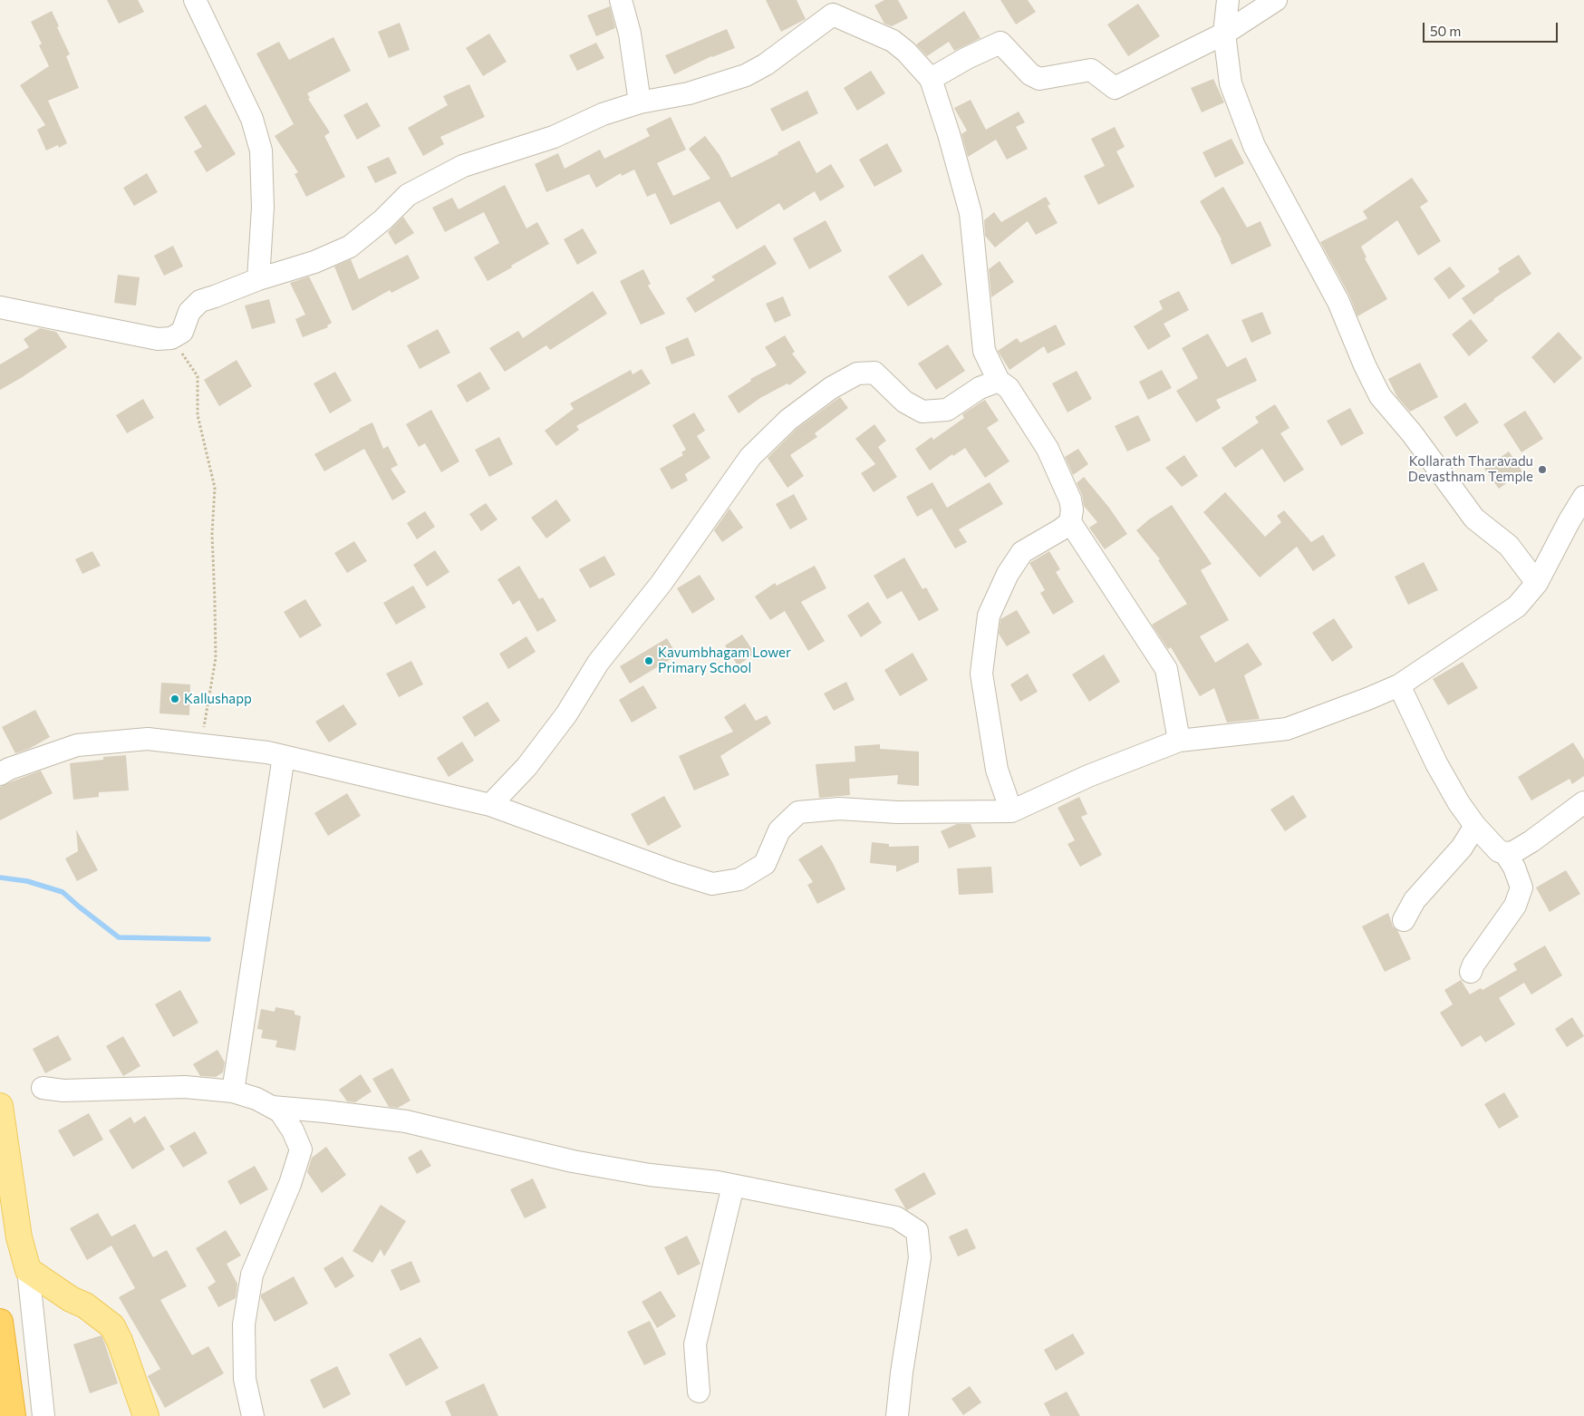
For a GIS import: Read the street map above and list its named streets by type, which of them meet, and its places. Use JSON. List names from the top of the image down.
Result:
{
  "places": ["Kollarath Tharavadu Devasthnam Temple", "Kavumbhagam Lower Primary School", "Kallushapp"],
  "scale_bar": "50 m"
}
